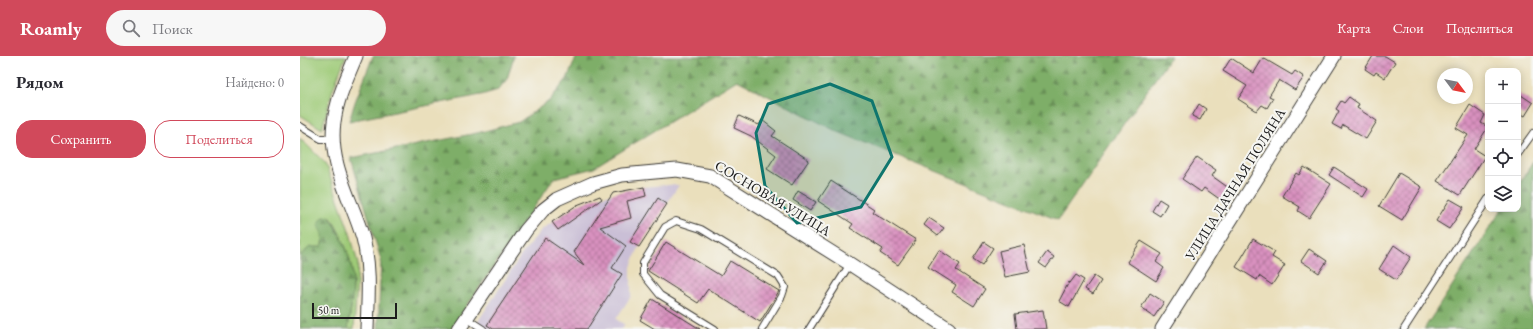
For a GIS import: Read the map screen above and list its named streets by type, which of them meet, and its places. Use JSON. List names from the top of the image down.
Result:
{
  "streets": {
    "street": ["УЛИЦА ДАЧНАЯ ПОЛЯНА", "СОСНОВАЯ УЛИЦА"]
  },
  "scale_bar": "50 m",
  "north": "bottom right",
  "page": {
    "header": "Roamly",
    "search": "Поиск",
    "nav": ["Карта", "Слои", "Поделиться"],
    "heading": ["Рядом", "Найдено: 0"],
    "map_buttons": ["+", "−"],
    "buttons": ["Сохранить", "Поделиться"],
    "scale": "50 m"
  }
}
